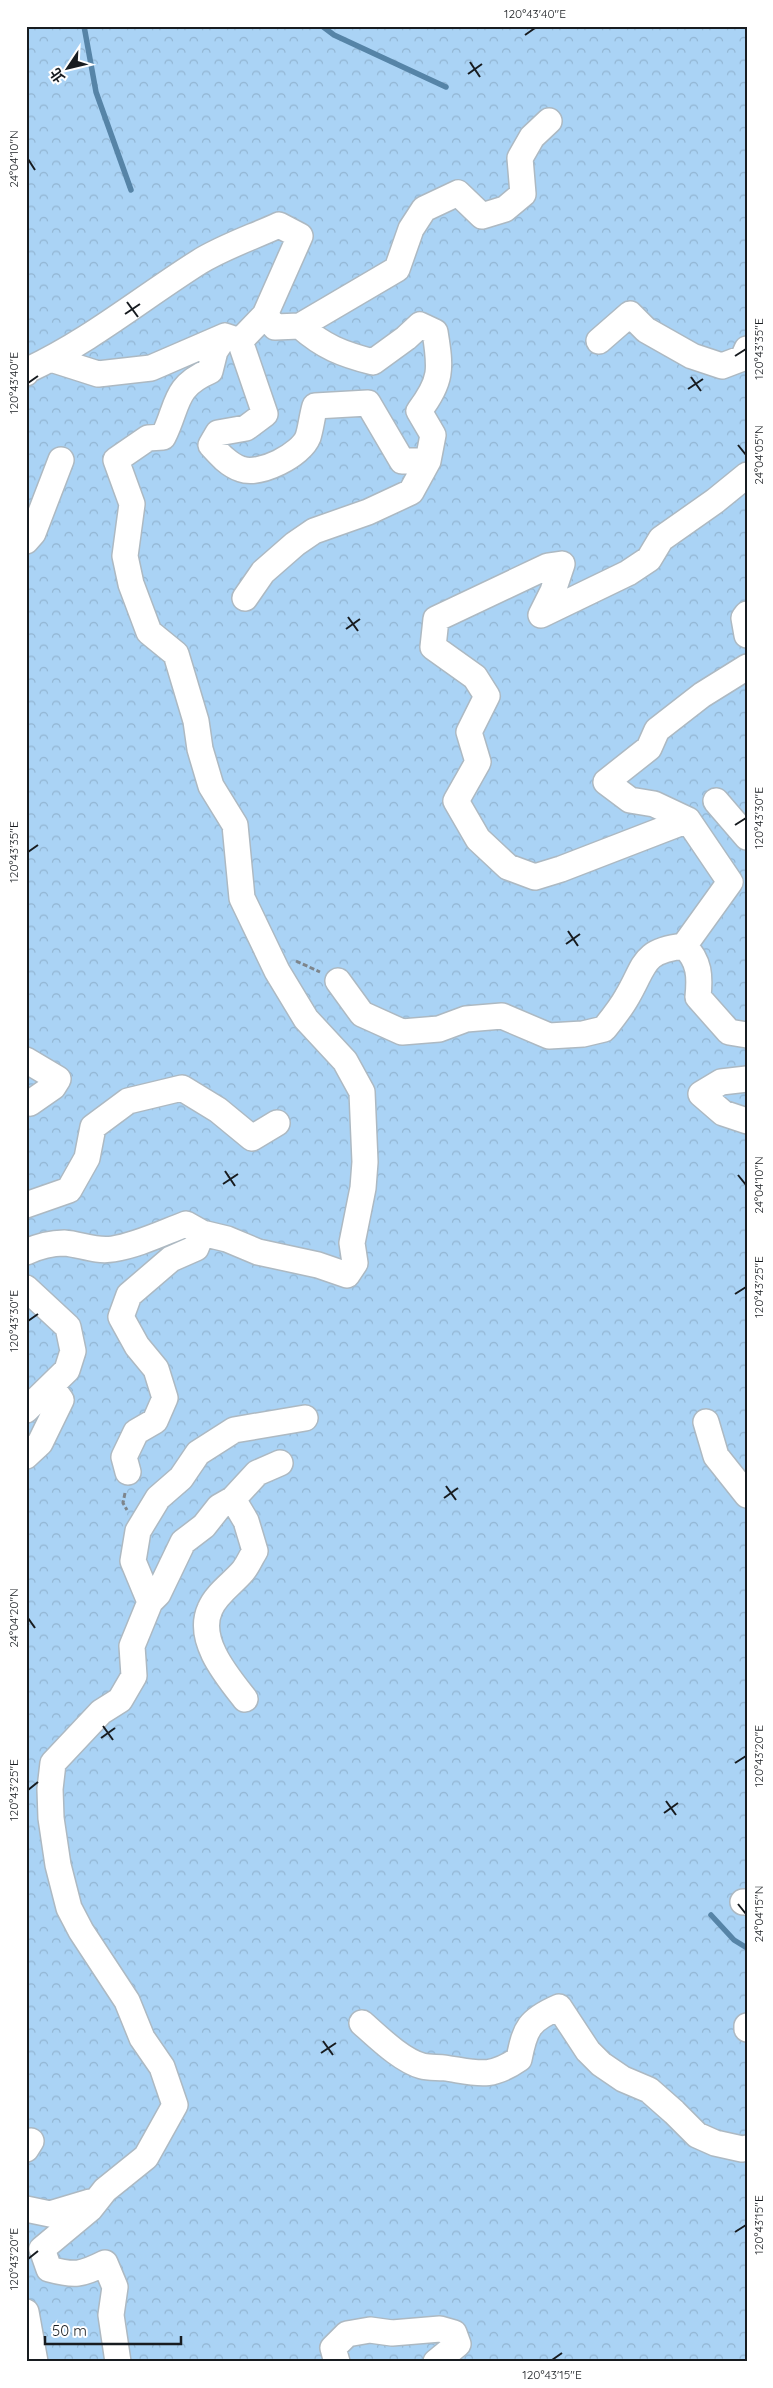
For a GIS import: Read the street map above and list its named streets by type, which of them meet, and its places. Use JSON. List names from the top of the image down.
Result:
{
  "scale_bar": "50 m",
  "north": "bottom left",
  "coordinates": [
    "120°43'40\"E",
    "24°04'10\"N",
    "120°43'35\"E",
    "24°04'05\"N",
    "120°43'30\"E",
    "120°43'25\"E",
    "24°04'20\"N",
    "120°43'20\"E",
    "24°04'15\"N",
    "120°43'15\"E"
  ]
}
